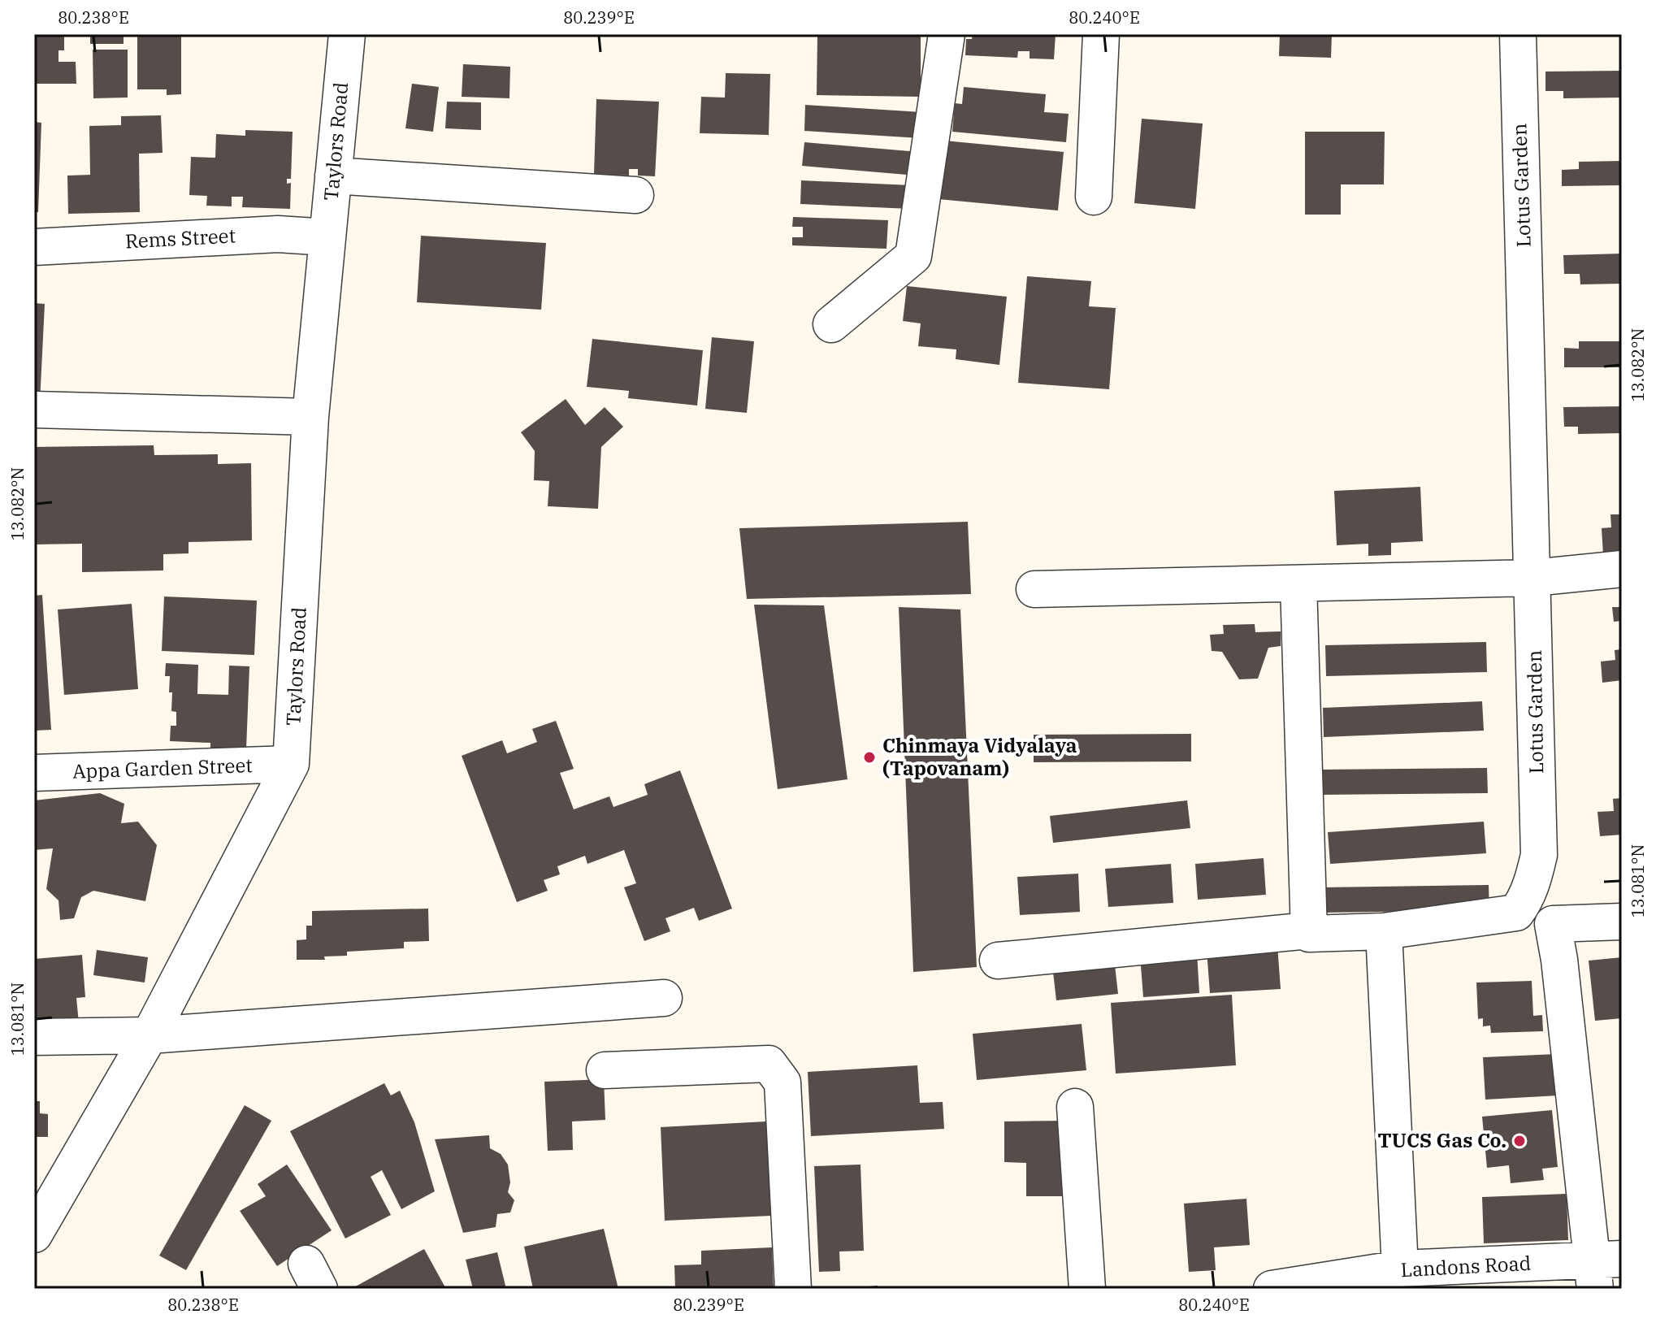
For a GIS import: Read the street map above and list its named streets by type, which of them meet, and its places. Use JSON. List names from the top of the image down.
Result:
{
  "streets": {
    "street": [
      "Taylors Road",
      "Lotus Garden",
      "Rems Street",
      "Appa Garden Street",
      "Landons Road"
    ]
  },
  "crossings": [
    ["Taylors Road", "Rems Street"],
    ["Taylors Road", "Appa Garden Street"]
  ],
  "places": ["Chinmaya Vidyalaya (Tapovanam)", "TUCS Gas Co."],
  "coordinates": [
    "80.238°E",
    "80.239°E",
    "80.240°E",
    "13.082°N",
    "13.081°N"
  ]
}
